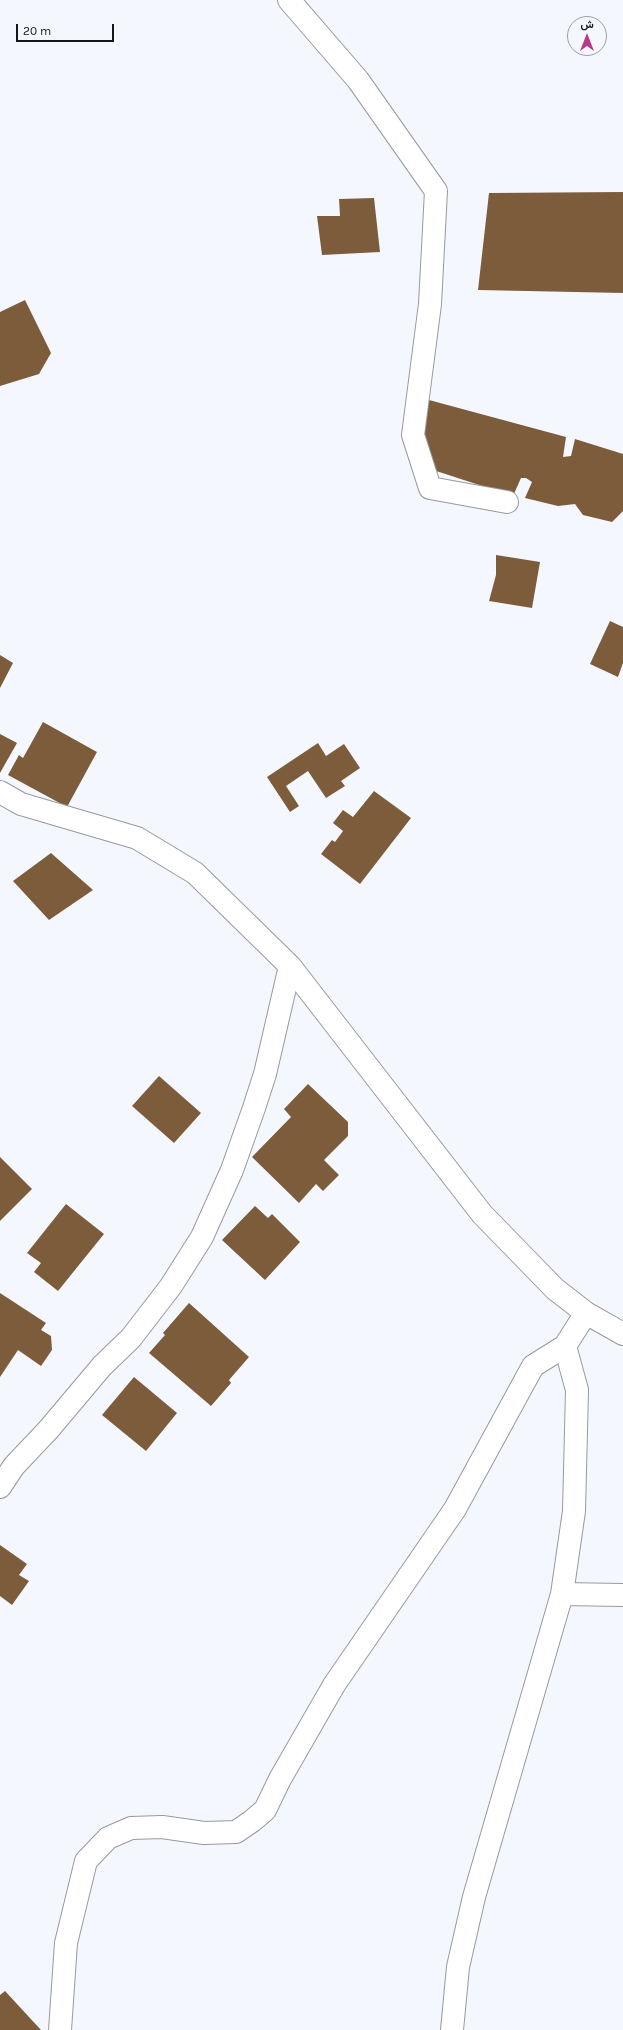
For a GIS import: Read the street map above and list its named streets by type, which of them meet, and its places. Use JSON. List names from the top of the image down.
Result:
{
  "scale_bar": "20 m",
  "north": "top"
}
